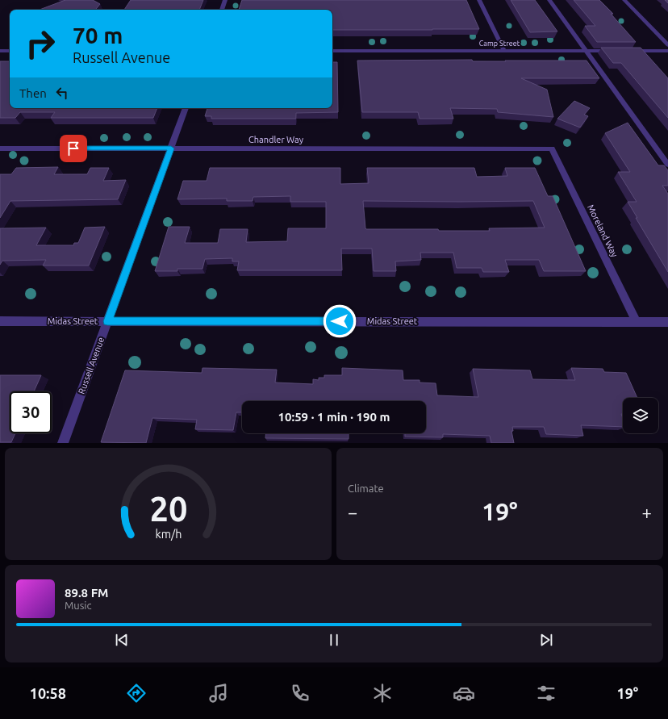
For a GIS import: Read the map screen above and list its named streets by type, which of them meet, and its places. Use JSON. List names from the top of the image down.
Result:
{
  "streets": {
    "street": [
      "Camp Street",
      "Chandler Way",
      "Moreland Way",
      "Midas Street",
      "Russell Avenue"
    ]
  },
  "crossings": [
    ["Chandler Way", "Moreland Way"],
    ["Chandler Way", "Russell Avenue"],
    ["Moreland Way", "Midas Street"],
    ["Midas Street", "Russell Avenue"]
  ],
  "page": {
    "turn": ["70 m", "Russell Avenue"],
    "then": "Then",
    "limit": "30",
    "trip": "10:59 · 1 min · 190 m",
    "tile": "Climate",
    "heat": ["−", "19°", "+"],
    "song": ["89.8 FM", "Music"],
    "tabs": ["10:58", "19°"],
    "gauge": ["20", "km/h"]
  }
}
